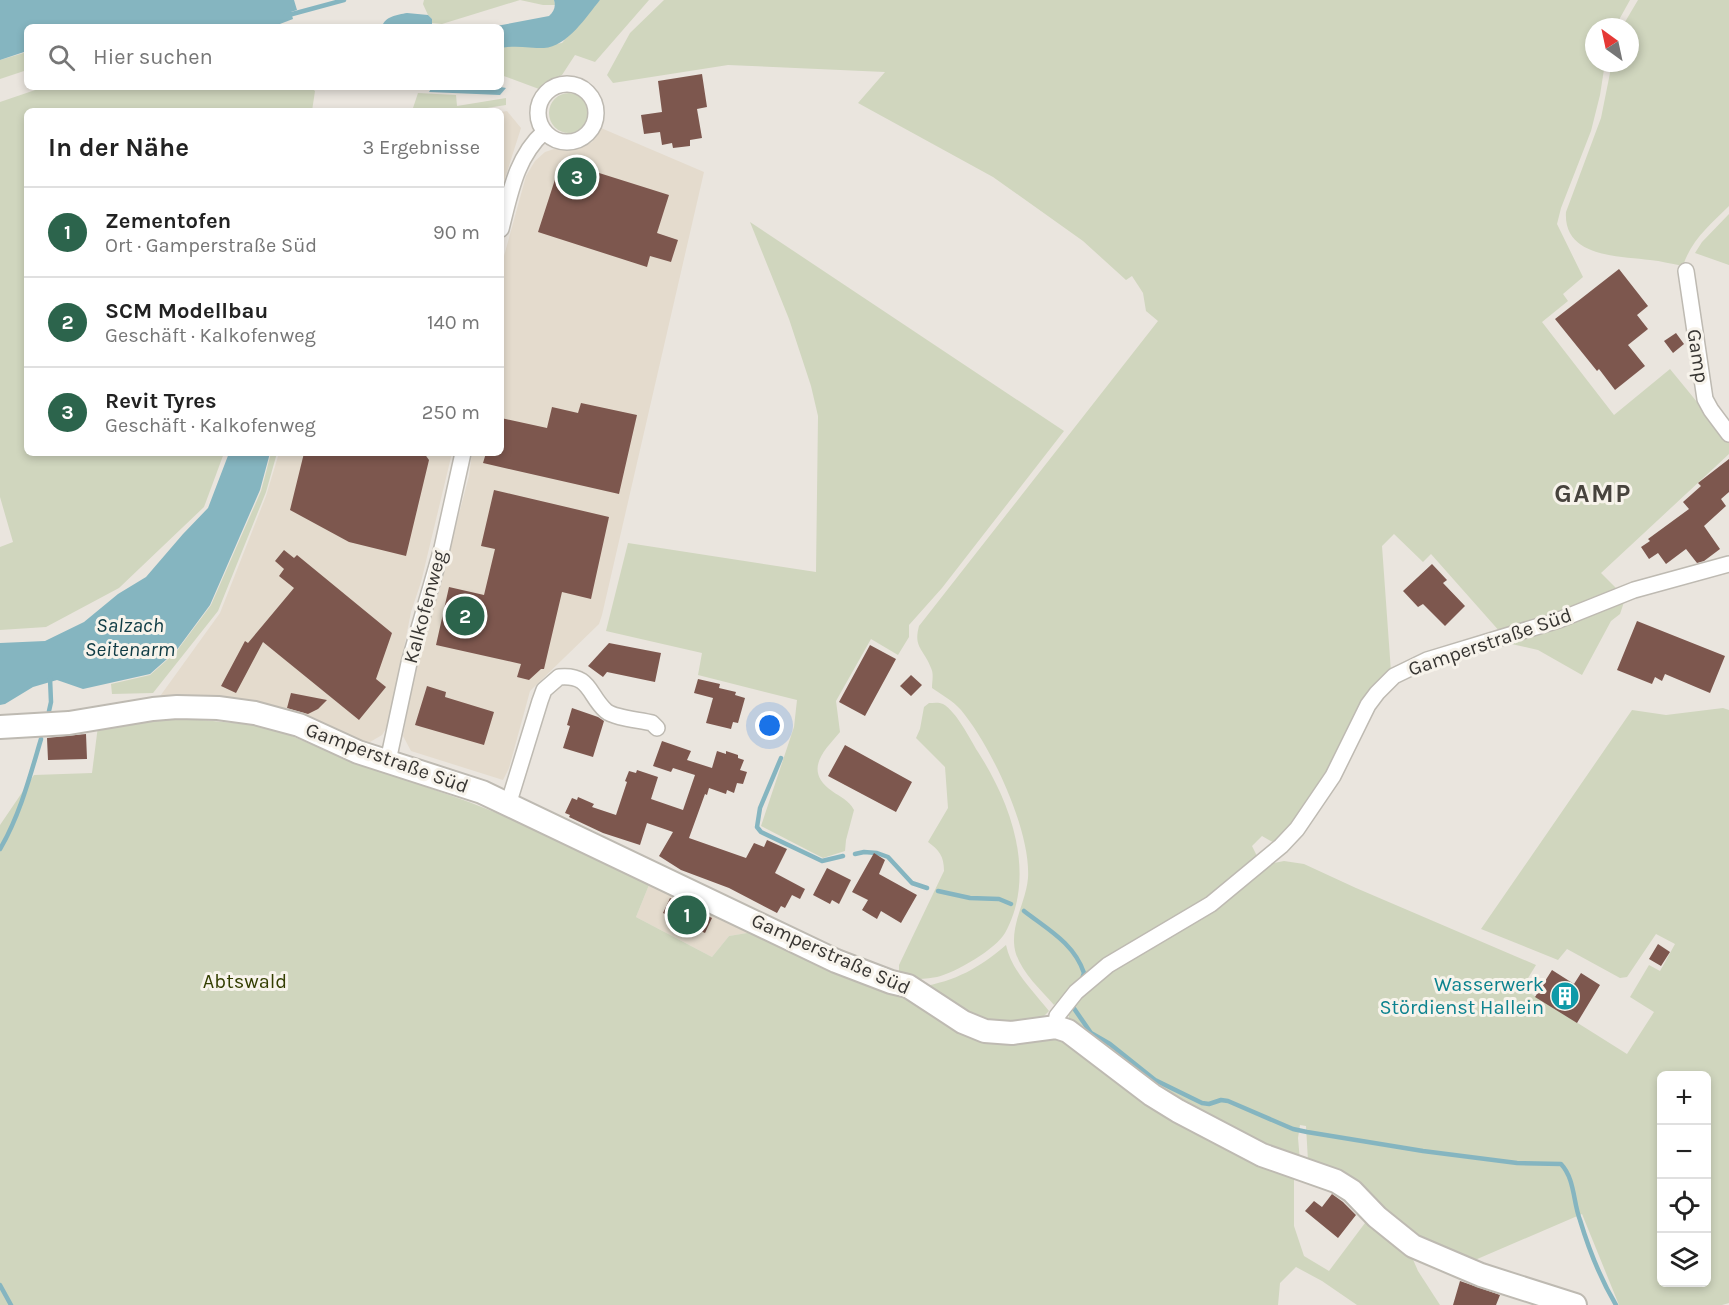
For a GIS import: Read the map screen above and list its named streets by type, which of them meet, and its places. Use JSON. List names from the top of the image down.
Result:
{
  "streets": {
    "street": ["Gamp", "Kalkofenweg", "Gamperstraße Süd"]
  },
  "crossings": [
    ["Kalkofenweg", "Gamperstraße Süd"]
  ],
  "districts": ["GAMP"],
  "water": ["Salzach Seitenarm"],
  "parks": ["Abtswald"],
  "places": {
    "building": ["Wasserwerk Stördienst Hallein"]
  },
  "north": "top left",
  "page": {
    "search": "Hier suchen",
    "heading": ["In der Nähe", "3 Ergebnisse"],
    "pins": ["3", "2", "1"],
    "list": [
      {
        "mark": "1",
        "name": "Zementofen",
        "note": "Ort · Gamperstraße Süd",
        "value": "90 m"
      },
      {
        "mark": "2",
        "name": "SCM Modellbau",
        "note": "Geschäft · Kalkofenweg",
        "value": "140 m"
      },
      {
        "mark": "3",
        "name": "Revit Tyres",
        "note": "Geschäft · Kalkofenweg",
        "value": "250 m"
      }
    ],
    "map_buttons": ["+", "−"]
  }
}
